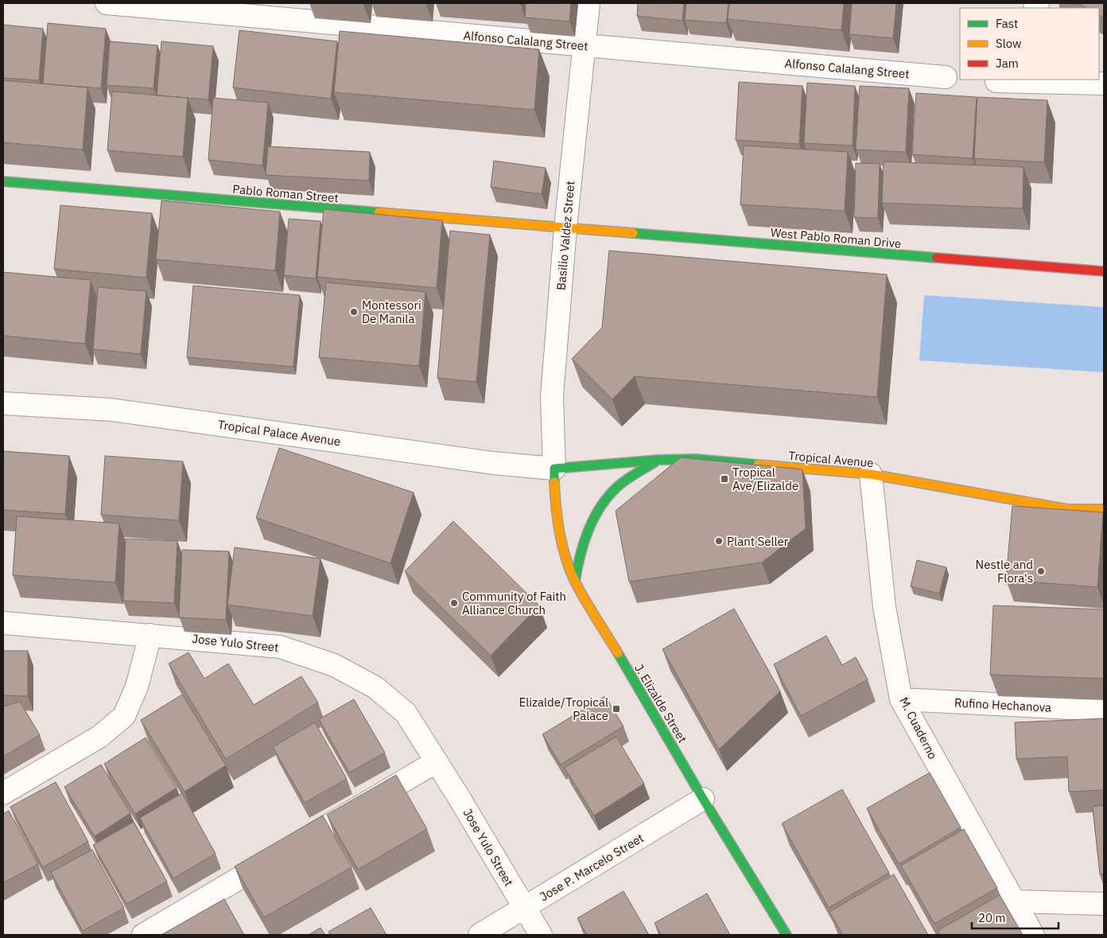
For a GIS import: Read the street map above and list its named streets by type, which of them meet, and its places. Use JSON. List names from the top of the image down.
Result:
{
  "streets": {
    "street": [
      "Alfonso Calalang Street",
      "Pablo Roman Street",
      "Basilio Valdez Street",
      "West Pablo Roman Drive",
      "Tropical Palace Avenue",
      "Tropical Avenue",
      "Jose Yulo Street",
      "J. Elizalde Street",
      "Rufino Hechanova",
      "M. Cuaderno",
      "Jose P. Marcelo Street"
    ]
  },
  "crossings": [
    ["Alfonso Calalang Street", "Basilio Valdez Street"],
    ["Pablo Roman Street", "Basilio Valdez Street"],
    ["Pablo Roman Street", "West Pablo Roman Drive"],
    ["Basilio Valdez Street", "West Pablo Roman Drive"],
    ["Basilio Valdez Street", "Tropical Palace Avenue"],
    ["Basilio Valdez Street", "Tropical Avenue"],
    ["Basilio Valdez Street", "J. Elizalde Street"],
    ["Tropical Palace Avenue", "Tropical Avenue"],
    ["Tropical Palace Avenue", "J. Elizalde Street"],
    ["Tropical Avenue", "J. Elizalde Street"],
    ["Tropical Avenue", "M. Cuaderno"],
    ["Jose Yulo Street", "Jose P. Marcelo Street"],
    ["J. Elizalde Street", "Jose P. Marcelo Street"],
    ["Rufino Hechanova", "M. Cuaderno"]
  ],
  "places": {
    "other": [
      "Montessori De Manila",
      "Plant Seller",
      "Nestle and Flora's",
      "Community of Faith Alliance Church"
    ],
    "transit": ["Tropical Ave/Elizalde", "Elizalde/Tropical Palace"]
  },
  "legend": ["Fast", "Slow", "Jam"],
  "scale_bar": "20 m"
}
